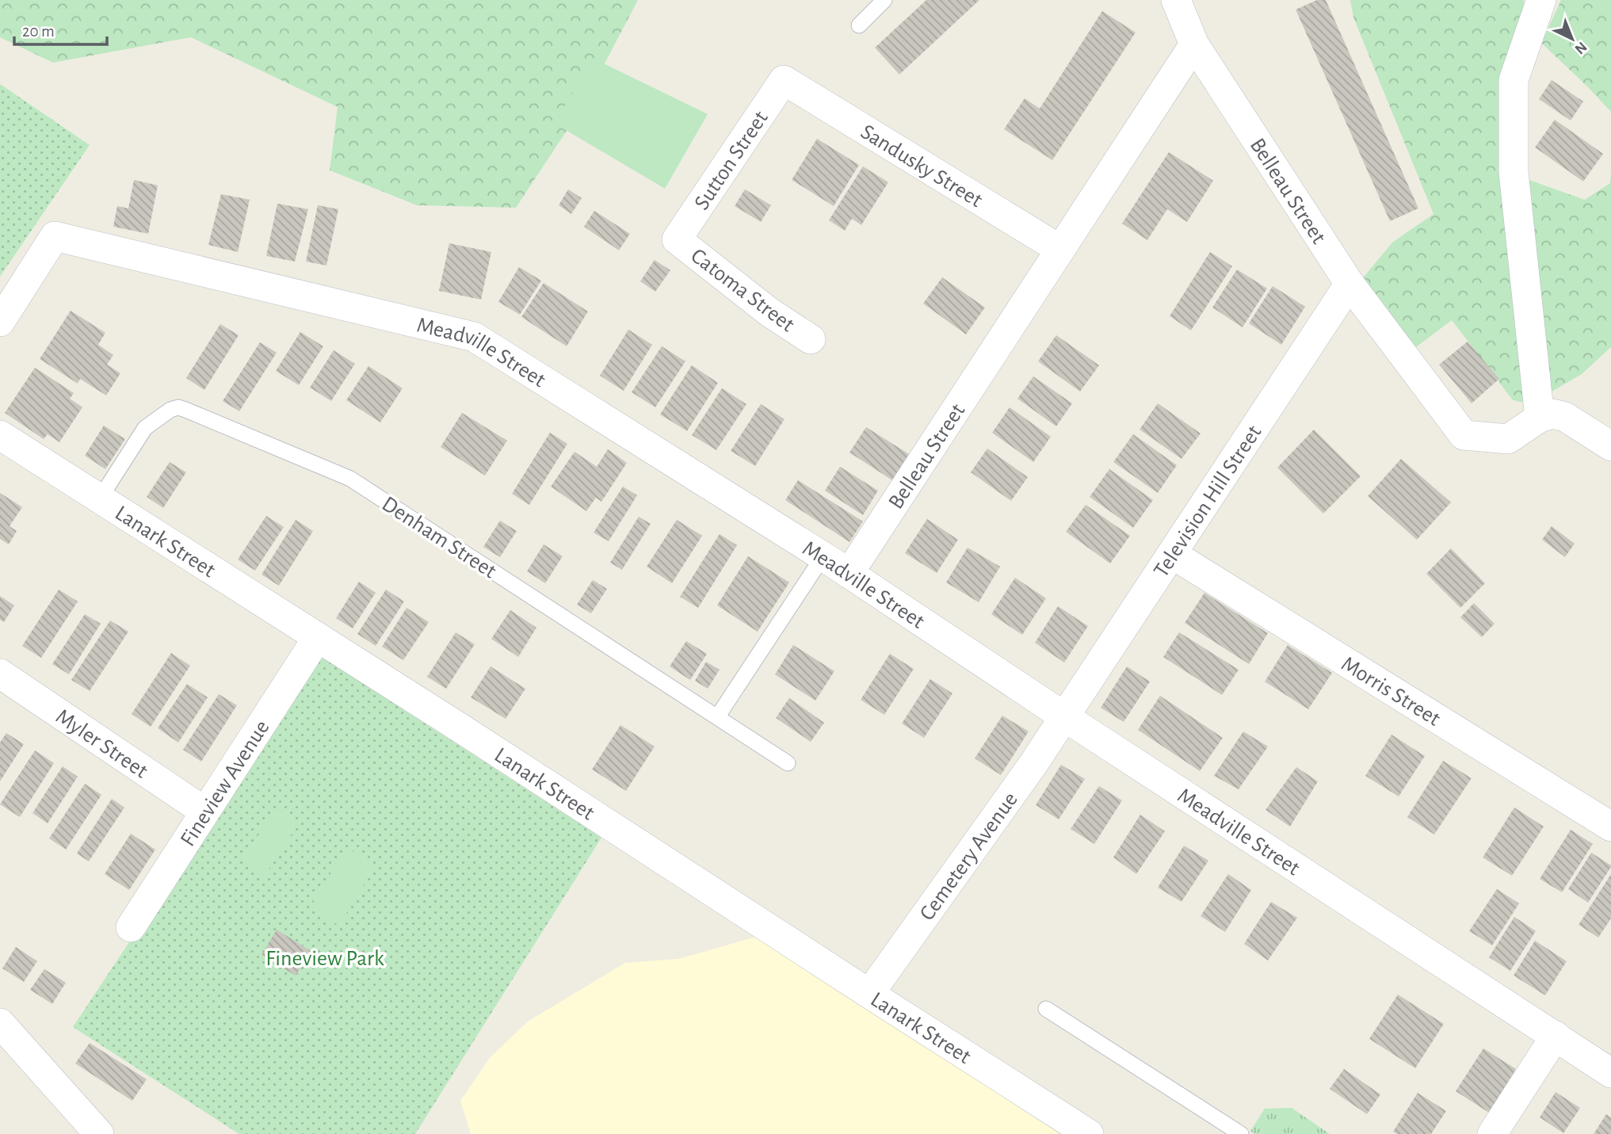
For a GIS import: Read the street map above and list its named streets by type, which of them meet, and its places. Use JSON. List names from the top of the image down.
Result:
{
  "streets": {
    "street": [
      "Sutton Street",
      "Sandusky Street",
      "Belleau Street",
      "Catoma Street",
      "Meadville Street",
      "Television Hill Street",
      "Lanark Street",
      "Morris Street",
      "Myler Street",
      "Fineview Avenue",
      "Cemetery Avenue"
    ],
    "lane": ["Denham Street"]
  },
  "crossings": [
    ["Sutton Street", "Sandusky Street"],
    ["Sutton Street", "Catoma Street"],
    ["Sandusky Street", "Belleau Street"],
    ["Belleau Street", "Meadville Street"],
    ["Belleau Street", "Television Hill Street"],
    ["Meadville Street", "Television Hill Street"],
    ["Meadville Street", "Cemetery Avenue"],
    ["Television Hill Street", "Morris Street"],
    ["Television Hill Street", "Cemetery Avenue"],
    ["Denham Street", "Lanark Street"],
    ["Lanark Street", "Fineview Avenue"],
    ["Lanark Street", "Cemetery Avenue"],
    ["Myler Street", "Fineview Avenue"]
  ],
  "parks": ["Fineview Park"],
  "scale_bar": "20 m",
  "north": "bottom right"
}
